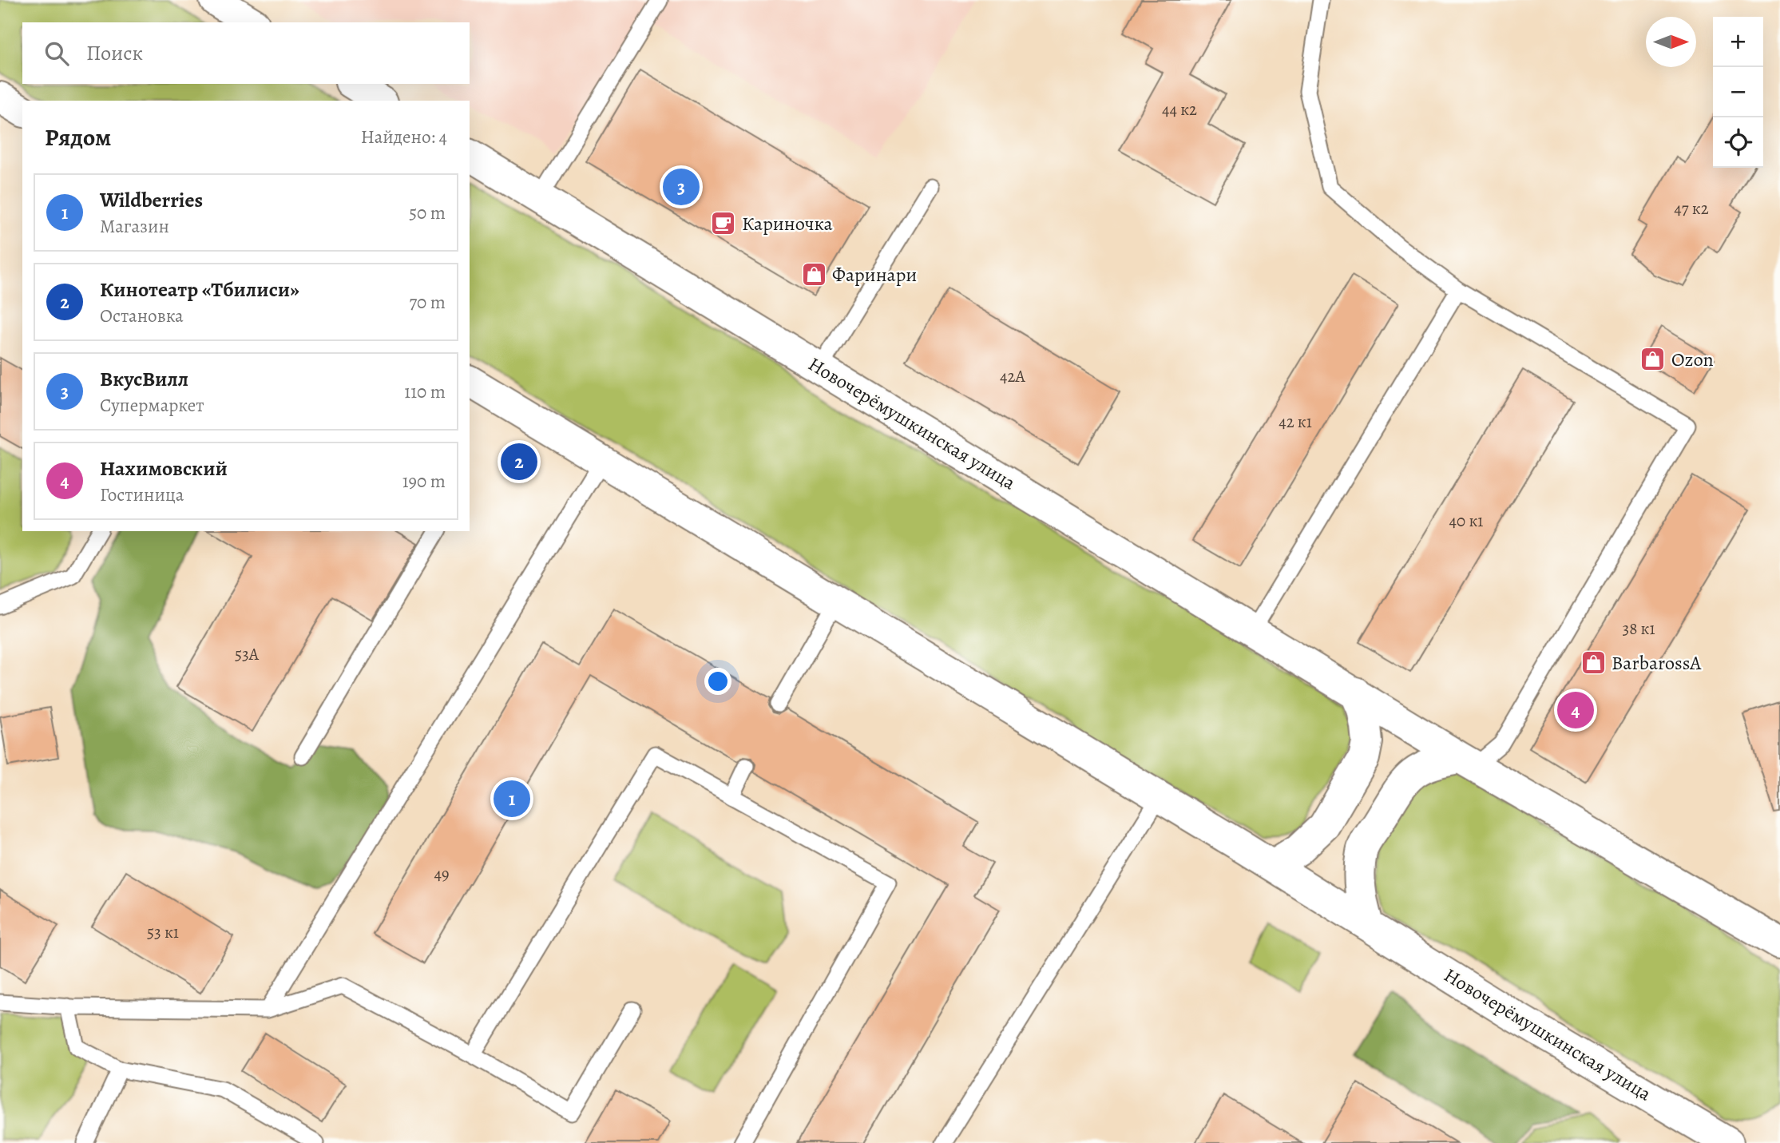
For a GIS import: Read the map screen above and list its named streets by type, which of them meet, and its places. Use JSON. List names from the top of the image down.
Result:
{
  "streets": {
    "street": ["Новочерёмушкинская улица"]
  },
  "places": {
    "cafe": ["Кариночка"],
    "shop": ["Фаринари", "Ozon", "BarbarossA"]
  },
  "house_numbers": [
    "44 к2",
    "47 к2",
    "42А",
    "42 к1",
    "40 к1",
    "38 к1",
    "53А",
    "49",
    "53 к1"
  ],
  "north": "right",
  "page": {
    "map_buttons": ["+", "−"],
    "search": "Поиск",
    "heading": ["Рядом", "Найдено: 4"],
    "pins": [
      "3",
      "2",
      "4",
      "1"
    ],
    "list": [
      {
        "mark": "1",
        "name": "Wildberries",
        "note": "Магазин",
        "value": "50 m"
      },
      {
        "mark": "2",
        "name": "Кинотеатр «Тбилиси»",
        "note": "Остановка",
        "value": "70 m"
      },
      {
        "mark": "3",
        "name": "ВкусВилл",
        "note": "Супермаркет",
        "value": "110 m"
      },
      {
        "mark": "4",
        "name": "Нахимовский",
        "note": "Гостиница",
        "value": "190 m"
      }
    ]
  }
}
